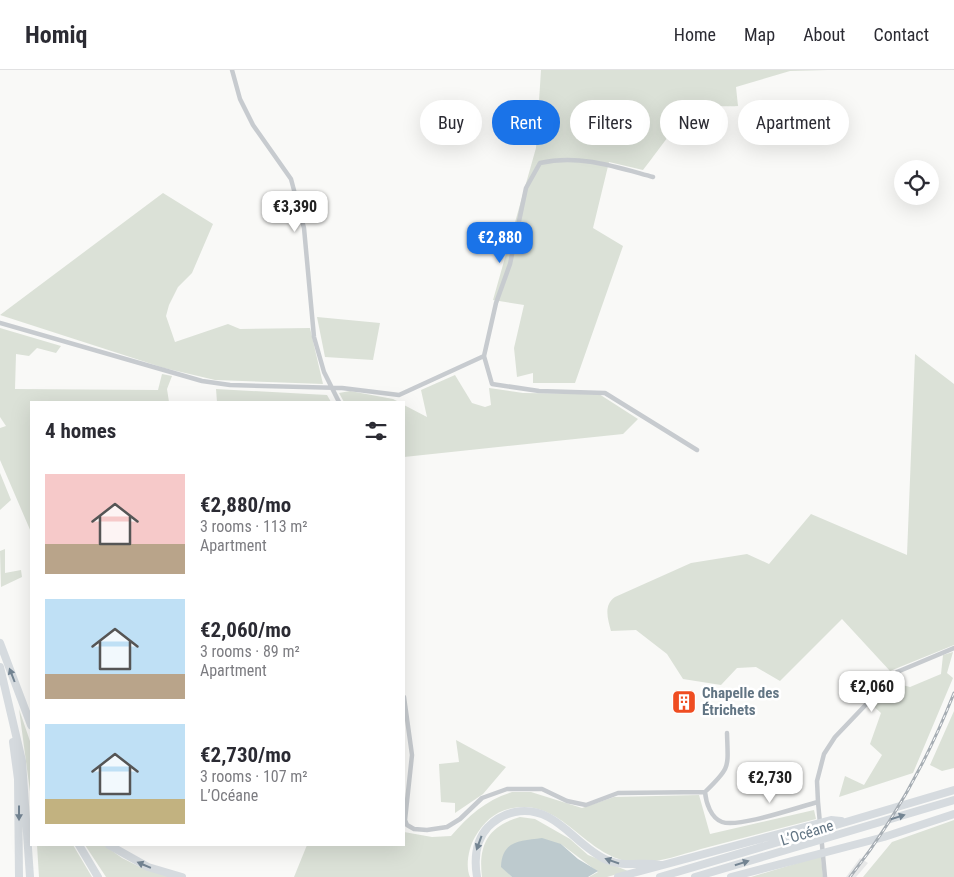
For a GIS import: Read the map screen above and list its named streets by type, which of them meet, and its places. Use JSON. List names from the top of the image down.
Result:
{
  "streets": {
    "highway": ["L’Océane"]
  },
  "places": {
    "building": ["Chapelle des Étrichets"]
  },
  "page": {
    "header": "Homiq",
    "nav": [
      "Home",
      "Map",
      "About",
      "Contact"
    ],
    "chip": [
      "Buy",
      "Rent",
      "Filters",
      "New",
      "Apartment"
    ],
    "price": [
      "€3,390",
      "€2,880",
      "€2,060",
      "€2,730"
    ],
    "heading": "4 homes",
    "list": [
      {
        "name": "€2,880/mo",
        "note": "3 rooms · 113 m² · Apartment"
      },
      {
        "name": "€2,060/mo",
        "note": "3 rooms · 89 m² · Apartment"
      },
      {
        "name": "€2,730/mo",
        "note": "3 rooms · 107 m² · L’Océane"
      }
    ]
  }
}
